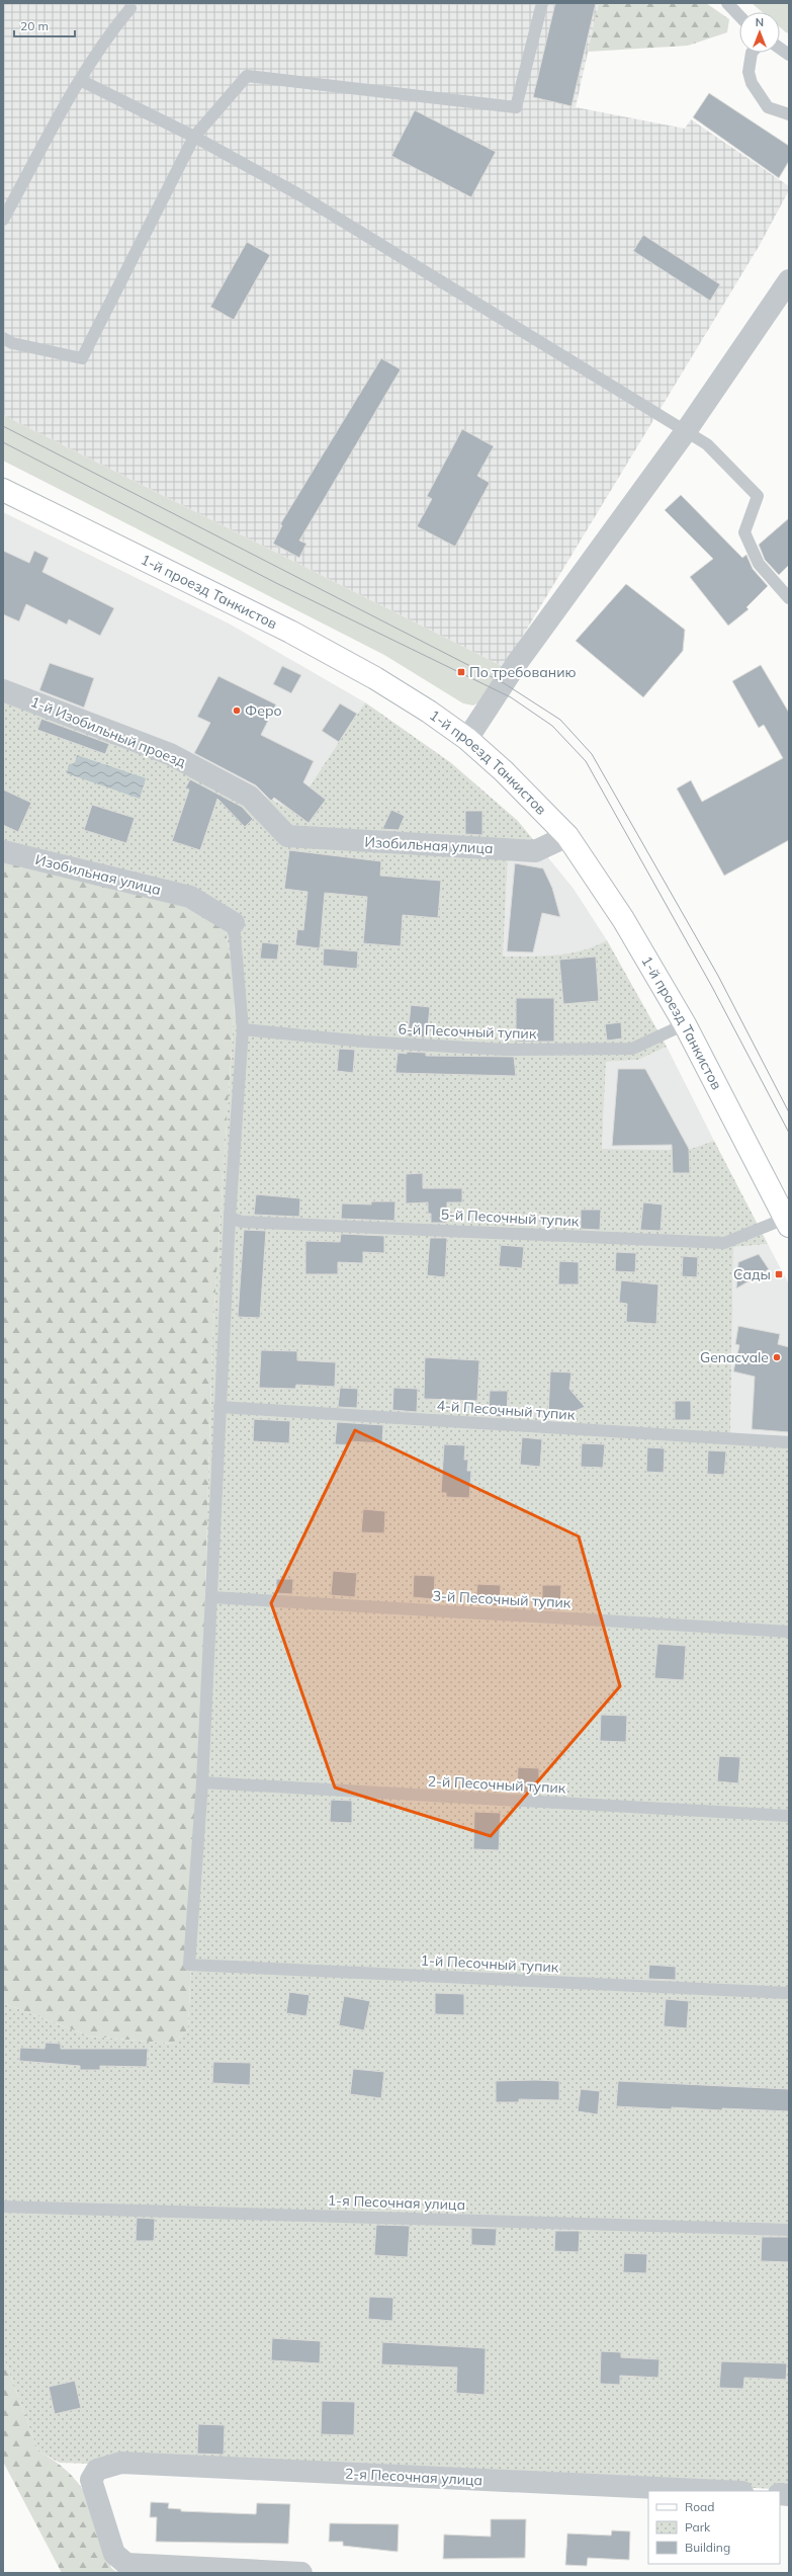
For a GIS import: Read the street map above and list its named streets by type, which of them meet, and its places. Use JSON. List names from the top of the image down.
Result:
{
  "streets": {
    "main road": ["1-й проезд Танкистов"],
    "street": ["1-й Изобильный проезд", "Изобильная улица", "2-я Песочная улица"],
    "lane": [
      "6-й Песочный тупик",
      "5-й Песочный тупик",
      "4-й Песочный тупик",
      "3-й Песочный тупик",
      "2-й Песочный тупик",
      "1-й Песочный тупик",
      "1-я Песочная улица"
    ]
  },
  "crossings": [
    ["1-й проезд Танкистов", "Изобильная улица"],
    ["1-й проезд Танкистов", "6-й Песочный тупик"],
    ["1-й проезд Танкистов", "5-й Песочный тупик"],
    ["1-й Изобильный проезд", "Изобильная улица"],
    ["2-й Песочный тупик", "1-й Песочный тупик"]
  ],
  "places": {
    "transit": ["По требованию", "Сады"],
    "other": ["Феро", "Genacvale"]
  },
  "legend": ["Road", "Park", "Building"],
  "scale_bar": "20 m",
  "north": "top"
}
